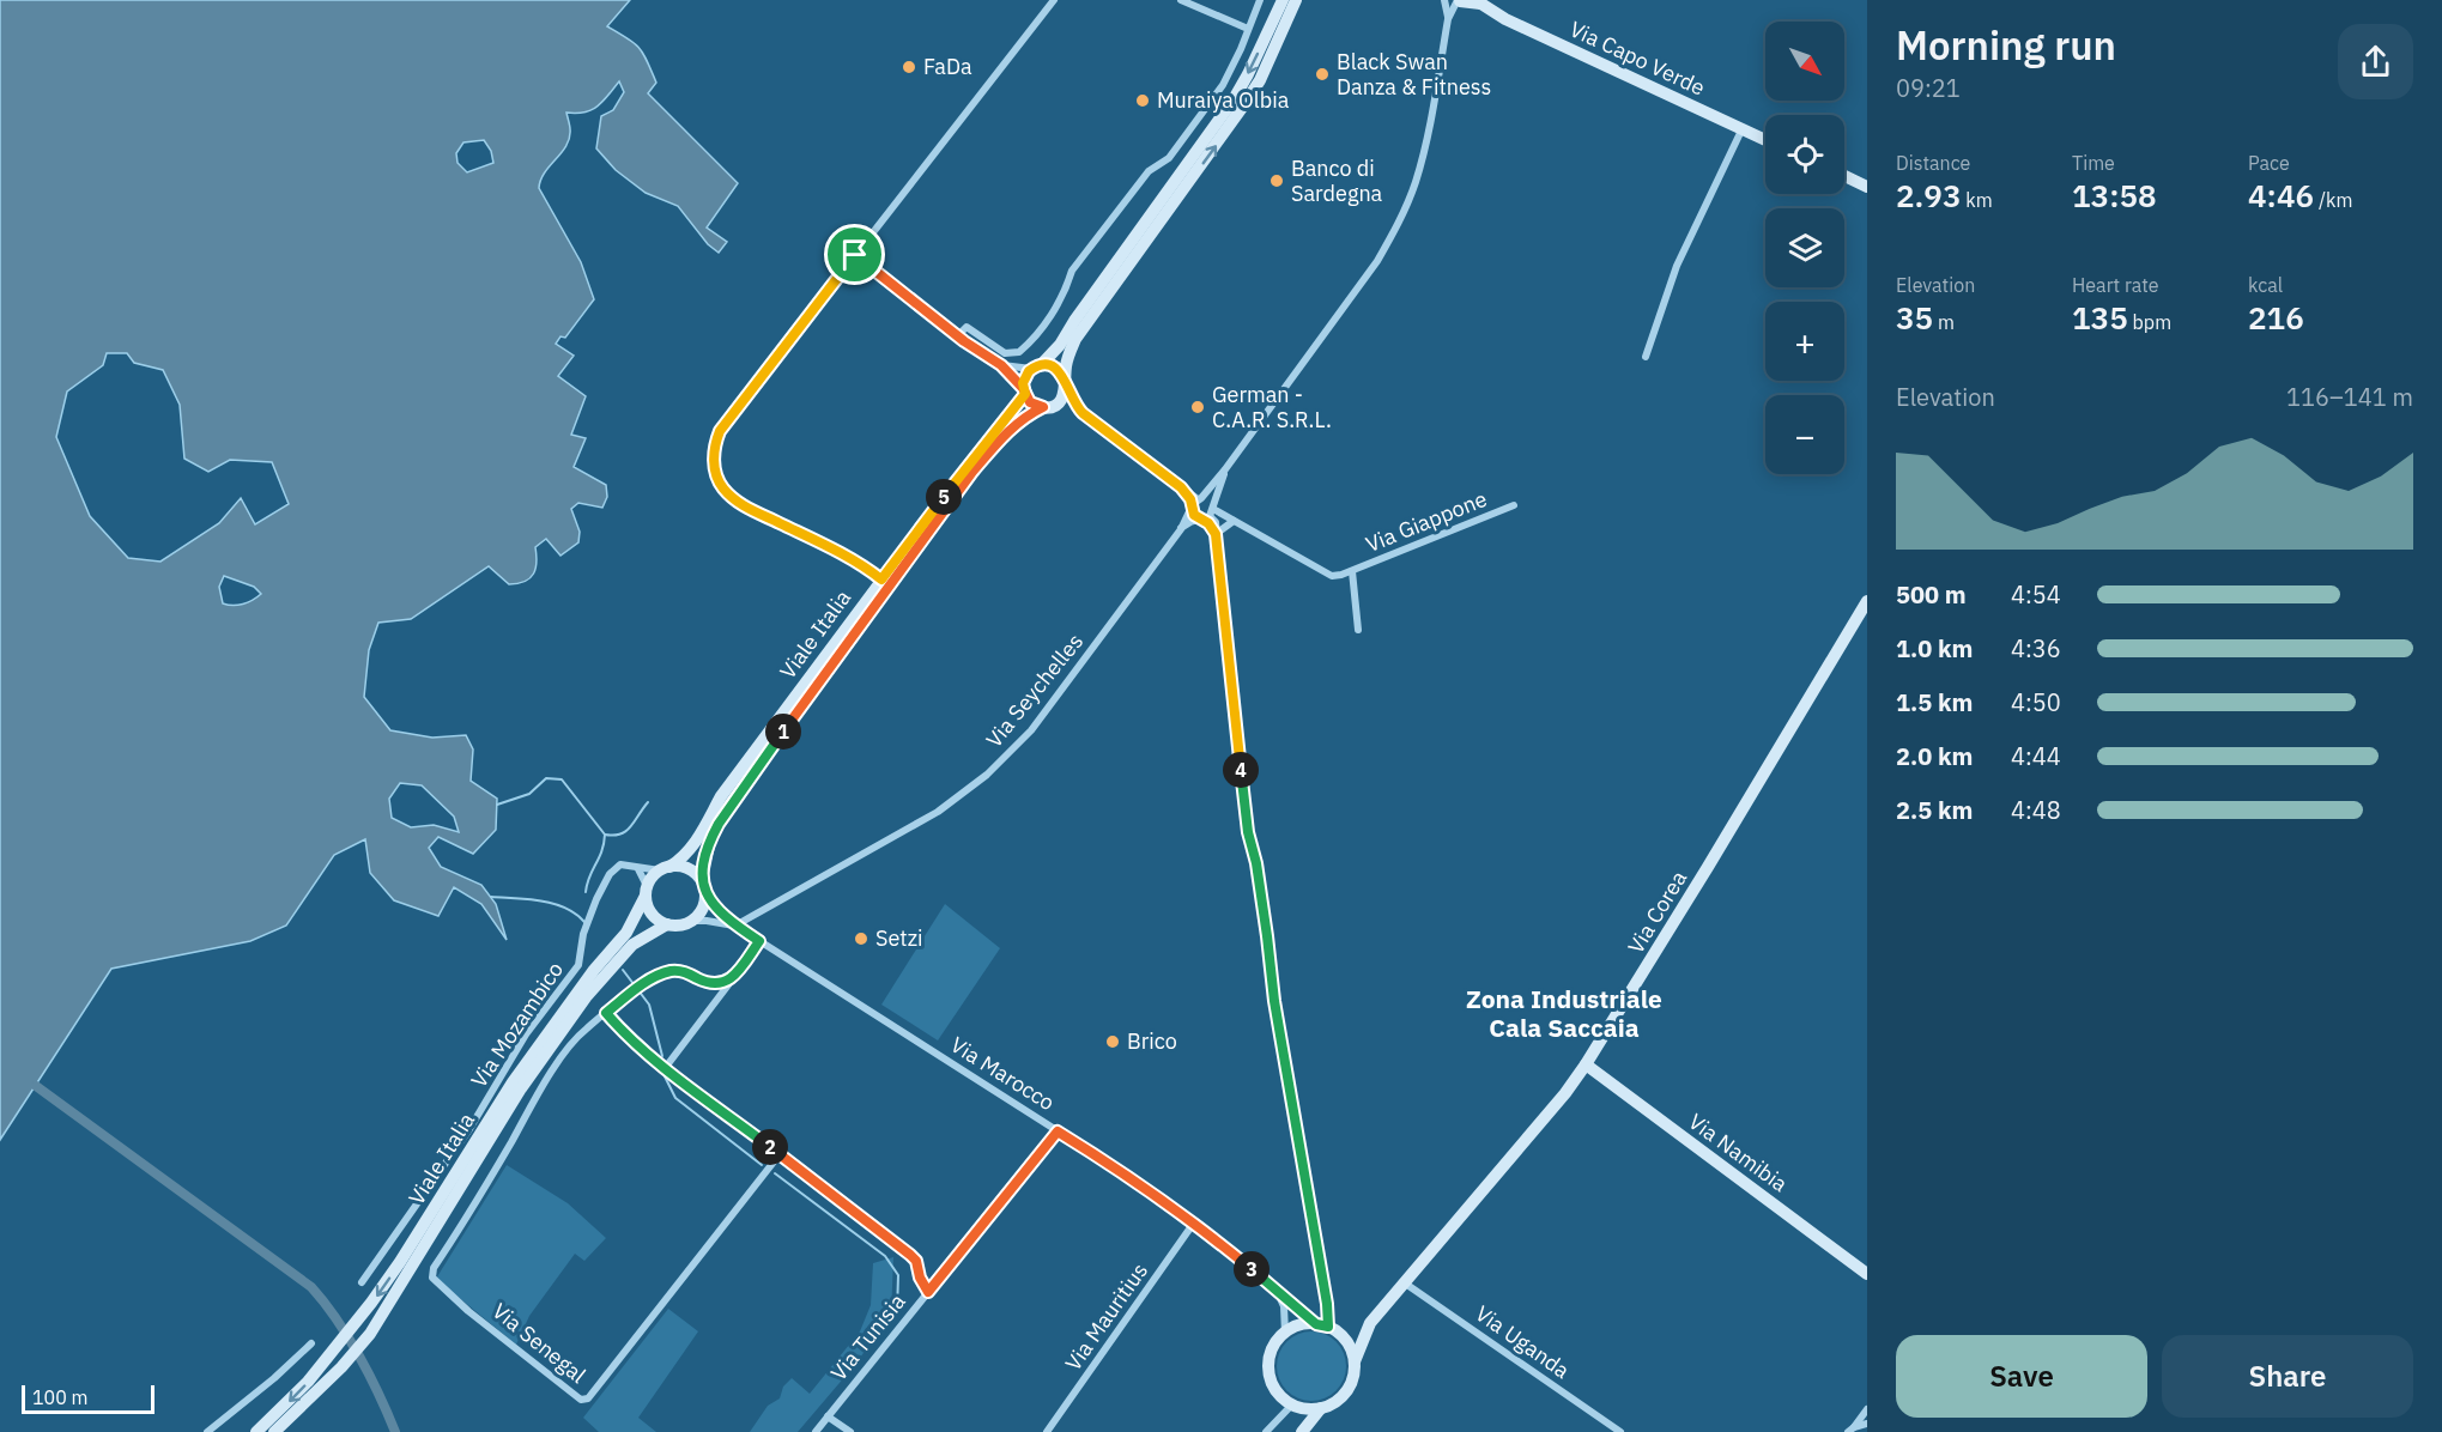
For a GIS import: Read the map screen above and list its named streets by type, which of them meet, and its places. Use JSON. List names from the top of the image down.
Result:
{
  "streets": {
    "main road": [
      "Via Capo Verde",
      "Viale Italia",
      "Via Corea",
      "Via Namibia"
    ],
    "street": [
      "Via Giappone",
      "Via Seychelles",
      "Via Mozambico",
      "Via Marocco",
      "Via Mauritius",
      "Via Tunisia",
      "Via Uganda",
      "Via Senegal"
    ]
  },
  "crossings": [
    ["Via Capo Verde", "Via Seychelles"],
    ["Via Giappone", "Via Seychelles"],
    ["Viale Italia", "Via Mozambico"],
    ["Viale Italia", "Via Marocco"],
    ["Via Seychelles", "Via Marocco"],
    ["Via Corea", "Via Namibia"],
    ["Via Corea", "Via Uganda"],
    ["Via Mozambico", "Via Marocco"],
    ["Via Marocco", "Via Mauritius"],
    ["Via Marocco", "Via Tunisia"]
  ],
  "districts": ["Zona Industriale Cala Saccaia"],
  "places": [
    "FaDa",
    "Black Swan Danza & Fitness",
    "Muraiya Olbia",
    "Banco di Sardegna",
    "German - C.A.R. S.R.L.",
    "Setzi",
    "Brico"
  ],
  "scale_bar": "100 m",
  "north": "bottom right",
  "page": {
    "heading": ["Morning run", "09:21"],
    "map_buttons": ["+", "−"],
    "stats": [
      ["Distance", "2.93 km"],
      ["Time", "13:58"],
      ["Pace", "4:46 /km"],
      ["Elevation", "35 m"],
      ["Heart rate", "135 bpm"],
      ["kcal", "216"]
    ],
    "chart": ["Elevation", "116–141 m"],
    "pins": [
      "5",
      "1",
      "4",
      "2",
      "3"
    ],
    "list": [
      {
        "name": "500 m",
        "note": "4:54"
      },
      {
        "name": "1.0 km",
        "note": "4:36"
      },
      {
        "name": "1.5 km",
        "note": "4:50"
      },
      {
        "name": "2.0 km",
        "note": "4:44"
      },
      {
        "name": "2.5 km",
        "note": "4:48"
      }
    ],
    "buttons": ["Save", "Share"],
    "scale": "100 m"
  }
}
